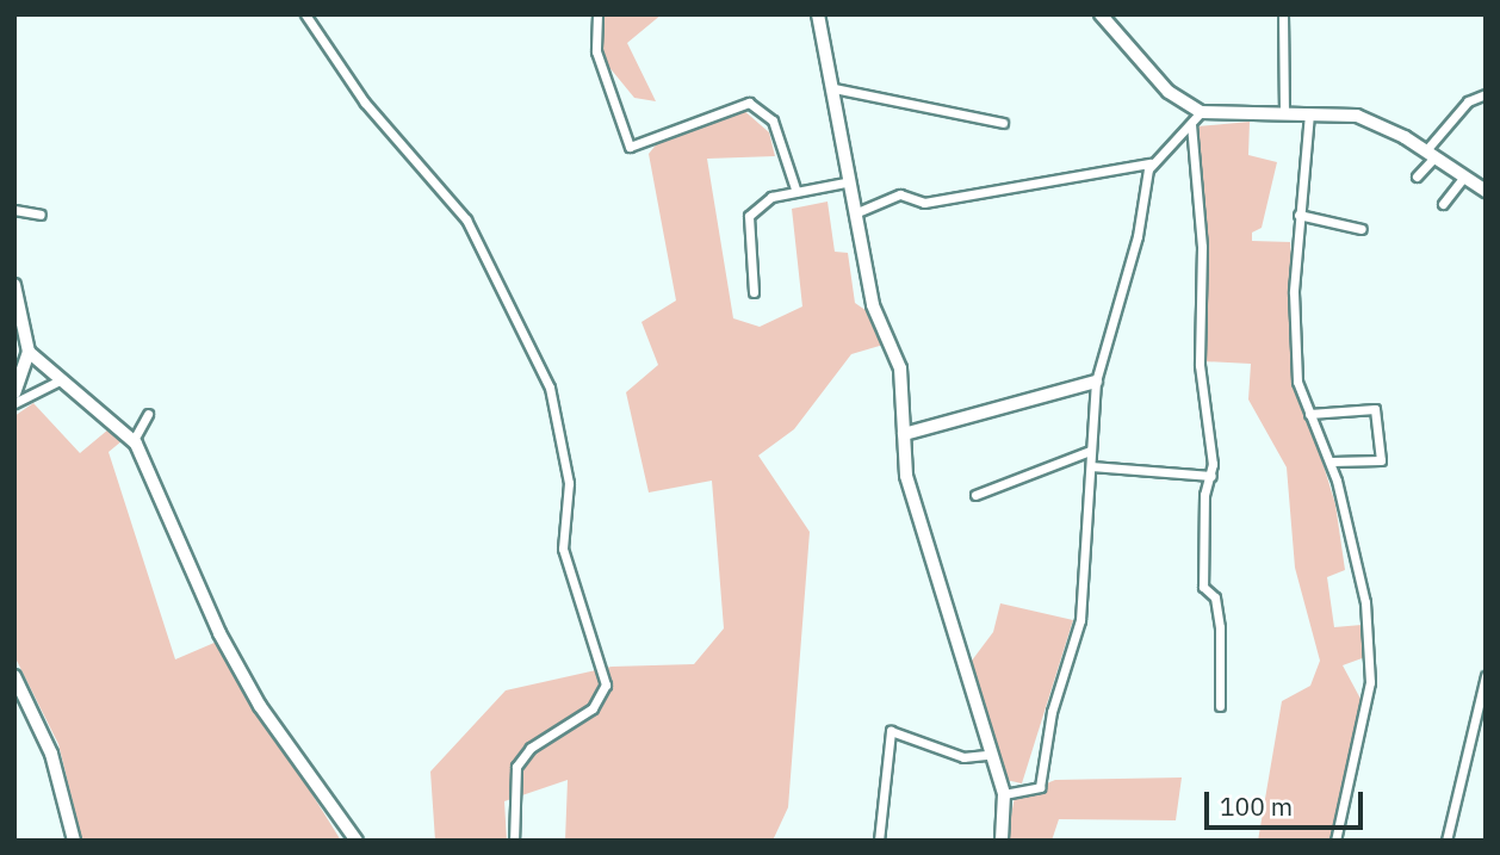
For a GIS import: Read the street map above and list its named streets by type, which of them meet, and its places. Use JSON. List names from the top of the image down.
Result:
{
  "scale_bar": "100 m"
}
